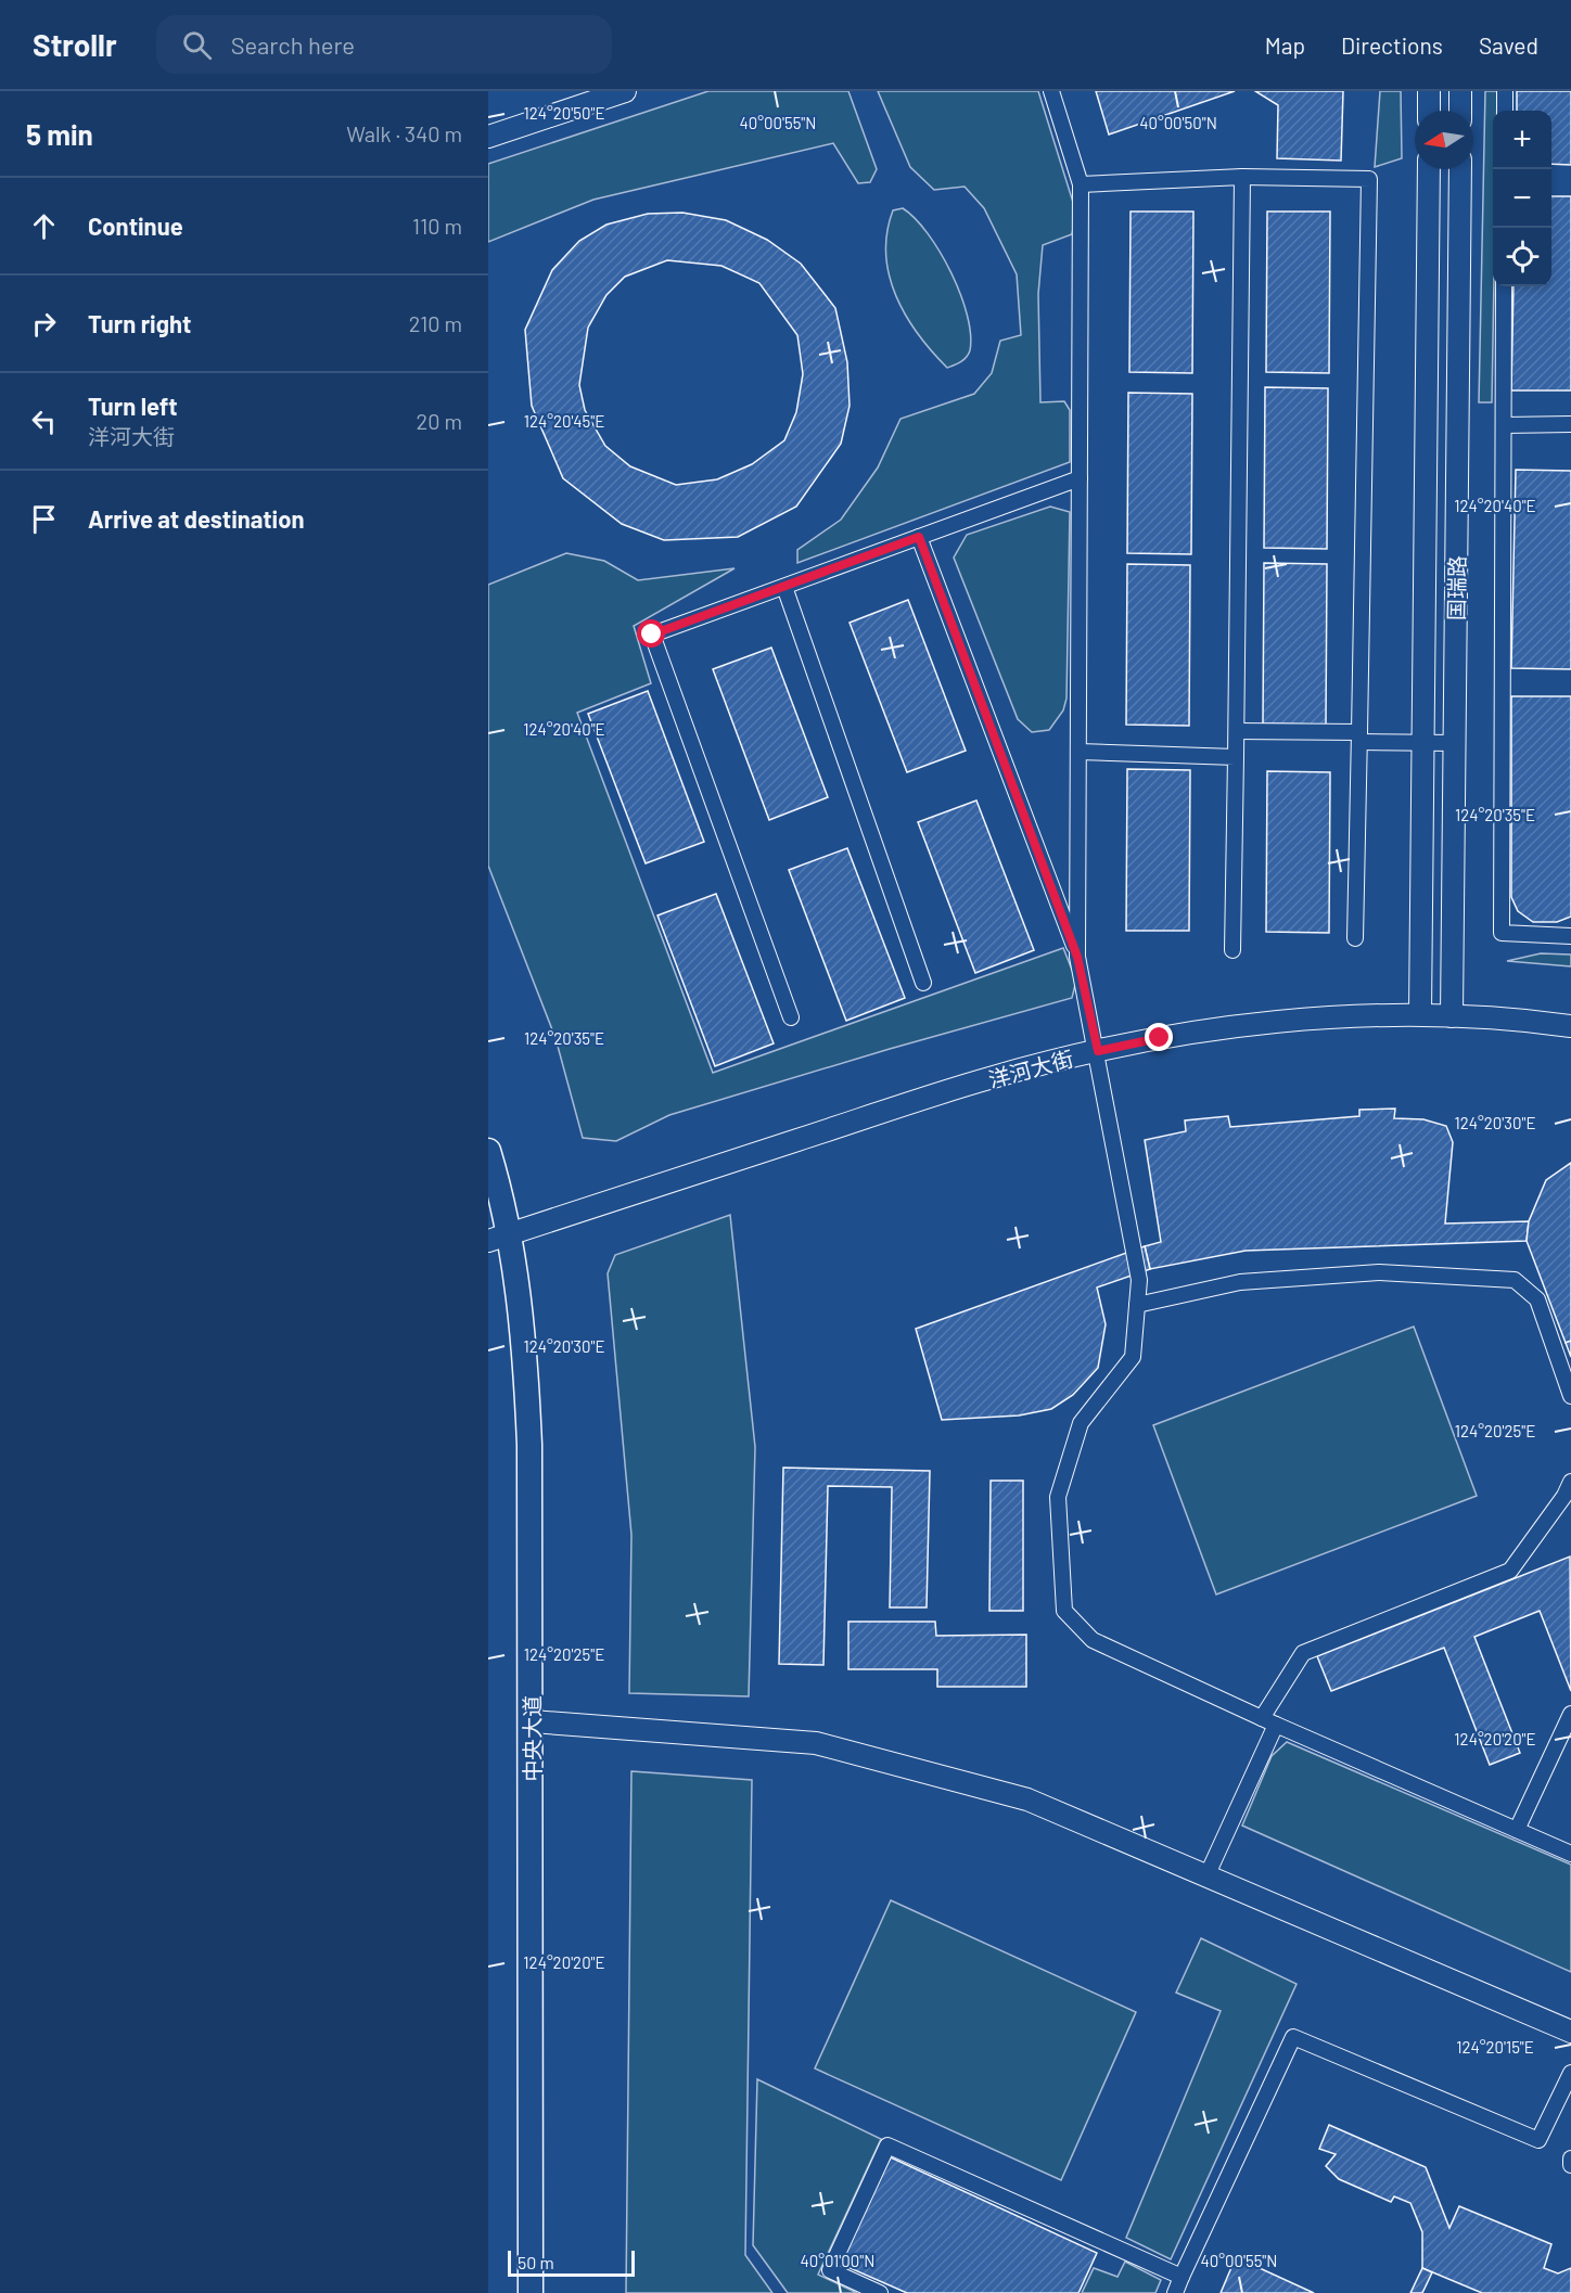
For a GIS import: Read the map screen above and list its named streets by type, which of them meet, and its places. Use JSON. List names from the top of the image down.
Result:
{
  "streets": {
    "main road": ["中央大道"],
    "street": ["国瑞路", "洋河大街"]
  },
  "crossings": [
    ["国瑞路", "洋河大街"],
    ["洋河大街", "中央大道"]
  ],
  "scale_bar": "50 m",
  "north": "left",
  "page": {
    "header": "Strollr",
    "search": "Search here",
    "nav": ["Map", "Directions", "Saved"],
    "heading": ["5 min", "Walk · 340 m"],
    "map_buttons": ["+", "−"],
    "list": [
      ["Continue", "110 m"],
      ["Turn right", "210 m"],
      ["Turn left", "洋河大街", "20 m"],
      "Arrive at destination"
    ],
    "scale": "50 m"
  },
  "coordinates": [
    "124°20'50\"E",
    "40°00'55\"N",
    "40°00'50\"N",
    "124°20'45\"E",
    "124°20'40\"E",
    "124°20'35\"E",
    "124°20'30\"E",
    "124°20'25\"E",
    "124°20'20\"E",
    "124°20'15\"E",
    "40°01'00\"N"
  ]
}
